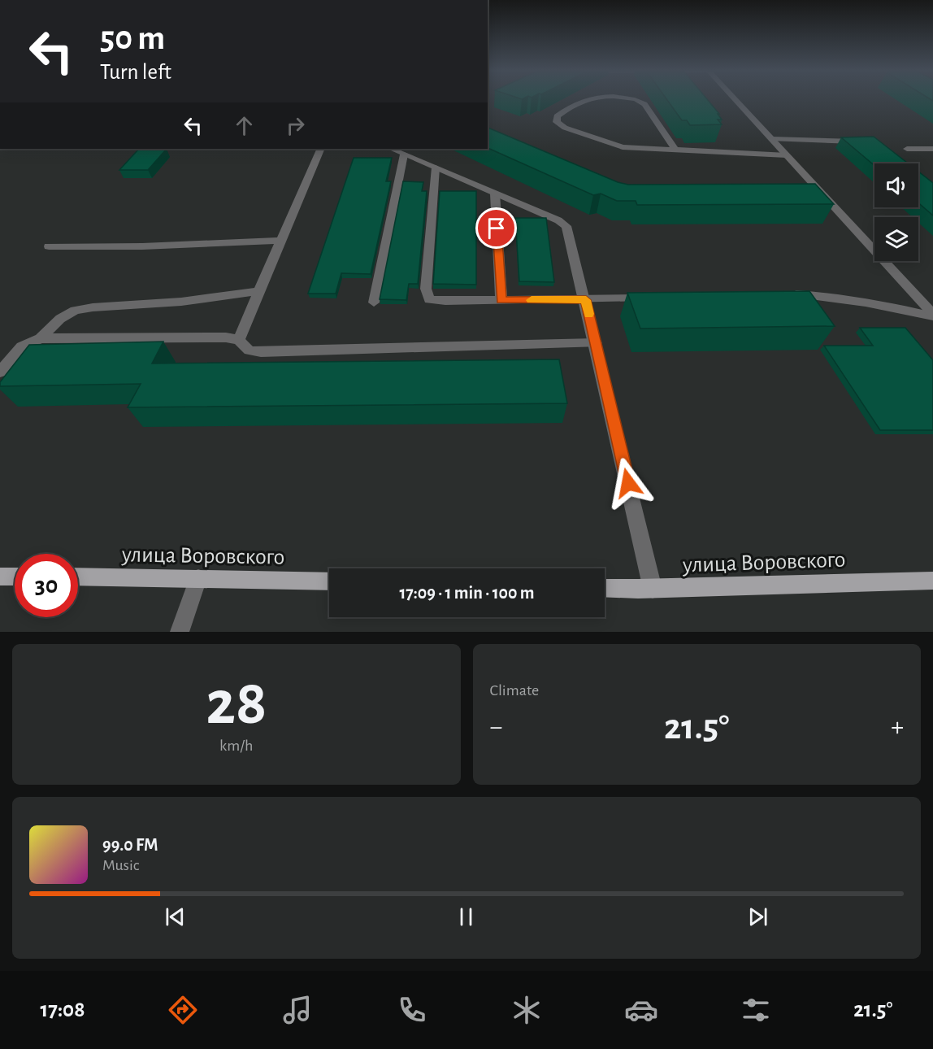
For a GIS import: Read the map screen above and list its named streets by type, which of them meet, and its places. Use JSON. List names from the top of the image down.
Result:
{
  "streets": {
    "main road": ["улица Воровского"]
  },
  "page": {
    "turn": ["50 m", "Turn left"],
    "limit": "30",
    "trip": "17:09 · 1 min · 100 m",
    "tile": [
      ["28", "km/h"],
      "Climate"
    ],
    "heat": ["−", "21.5°", "+"],
    "song": ["99.0 FM", "Music"],
    "tabs": ["17:08", "21.5°"]
  }
}
